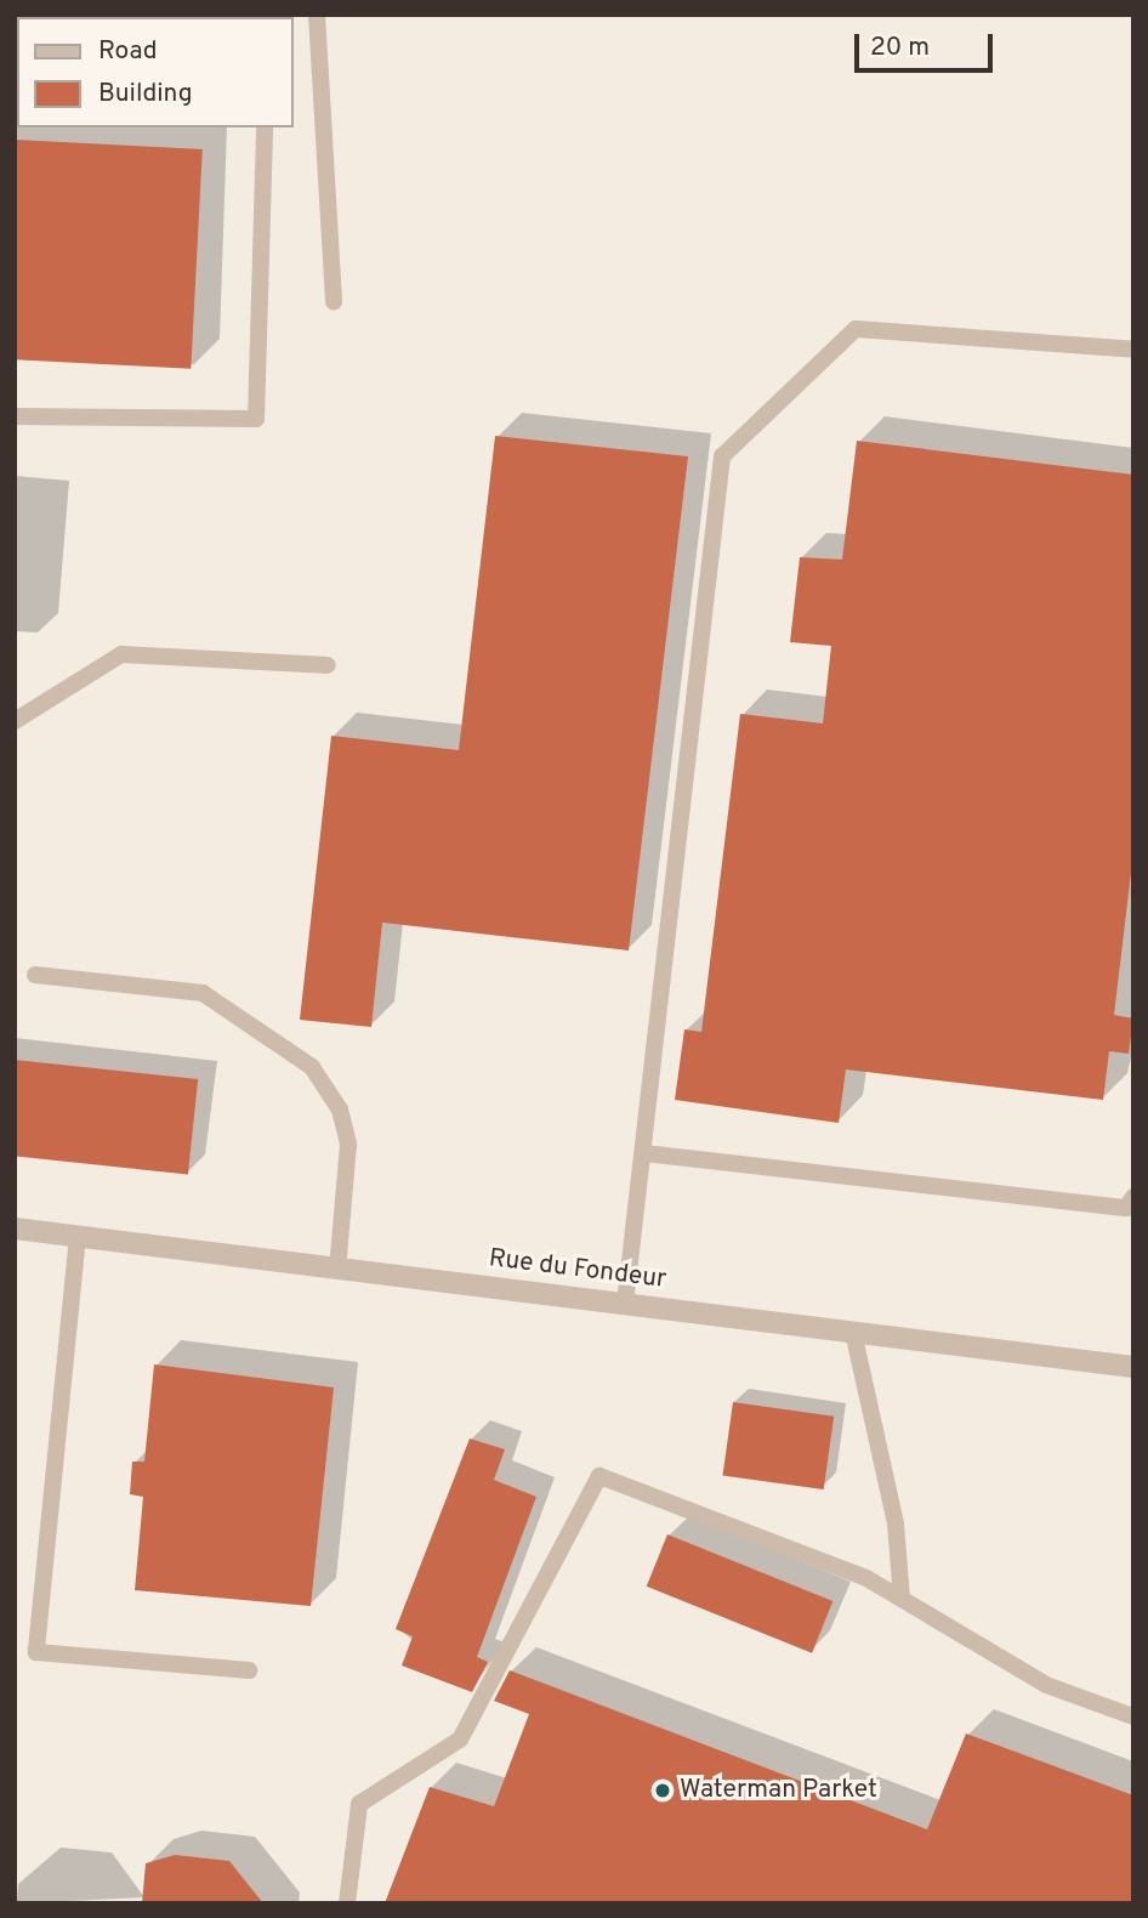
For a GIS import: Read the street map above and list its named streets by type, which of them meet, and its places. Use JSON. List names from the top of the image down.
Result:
{
  "streets": {
    "street": ["Rue du Fondeur"]
  },
  "places": ["Waterman Parket"],
  "legend": ["Road", "Building"],
  "scale_bar": "20 m"
}
